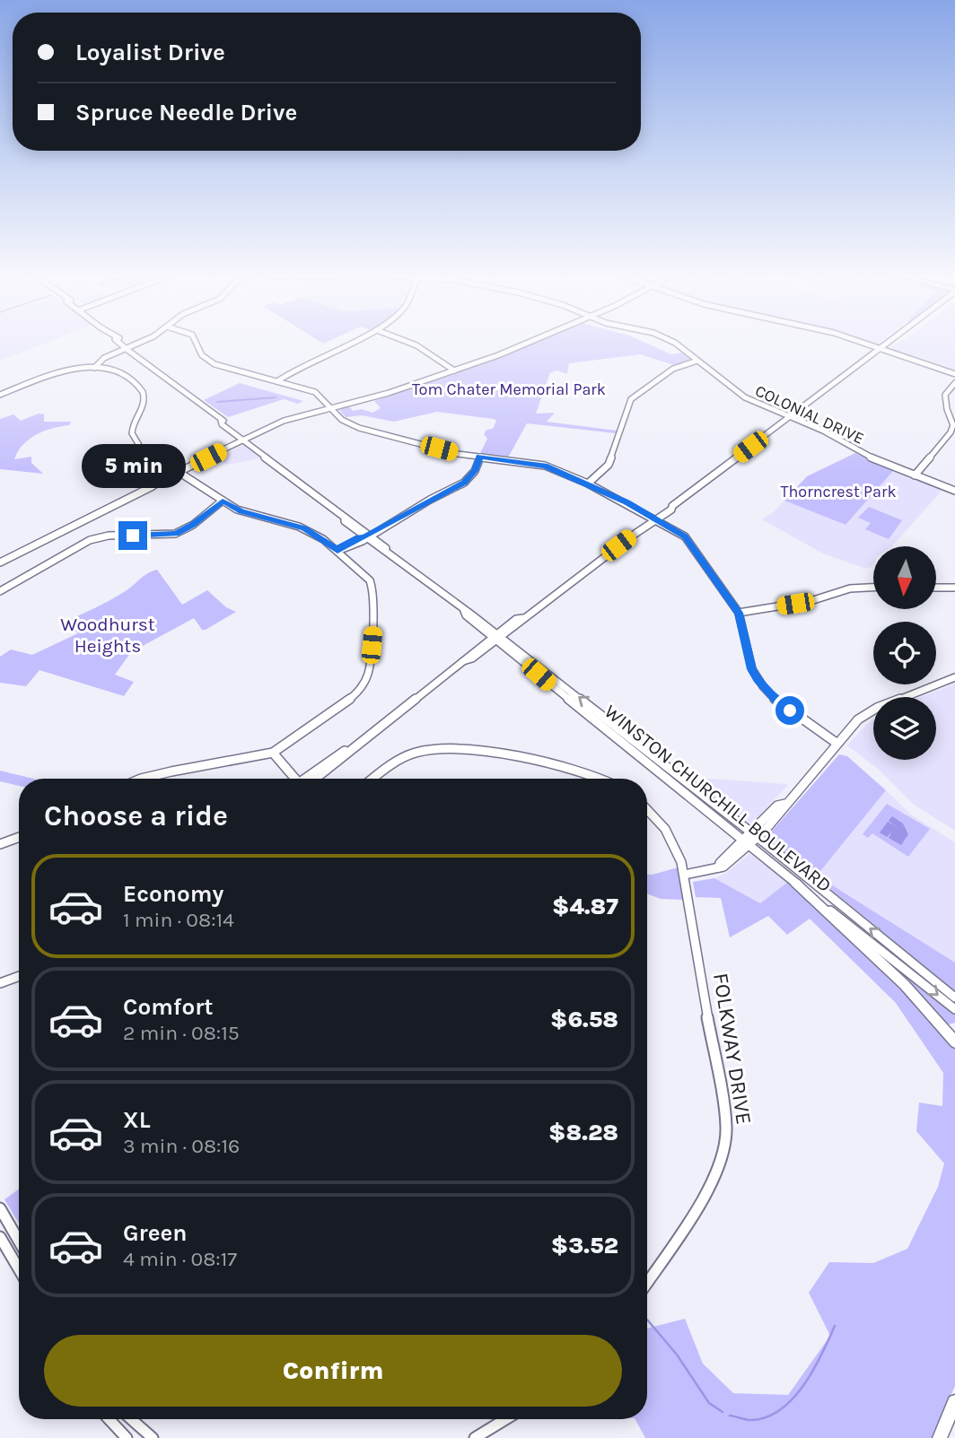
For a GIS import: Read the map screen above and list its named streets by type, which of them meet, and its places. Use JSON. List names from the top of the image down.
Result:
{
  "streets": {
    "street": ["COLONIAL DRIVE", "WINSTON CHURCHILL BOULEVARD", "FOLKWAY DRIVE"]
  },
  "parks": ["Tom Chater Memorial Park", "Thorncrest Park", "Woodhurst Heights"],
  "north": "bottom",
  "page": {
    "banner": ["Loyalist Drive", "Spruce Needle Drive"],
    "bubble": "5 min",
    "heading": "Choose a ride",
    "list": [
      {
        "name": "Economy",
        "note": "1 min · 08:14",
        "value": "$4.87"
      },
      {
        "name": "Comfort",
        "note": "2 min · 08:15",
        "value": "$6.58"
      },
      {
        "name": "XL",
        "note": "3 min · 08:16",
        "value": "$8.28"
      },
      {
        "name": "Green",
        "note": "4 min · 08:17",
        "value": "$3.52"
      }
    ],
    "buttons": "Confirm"
  }
}
